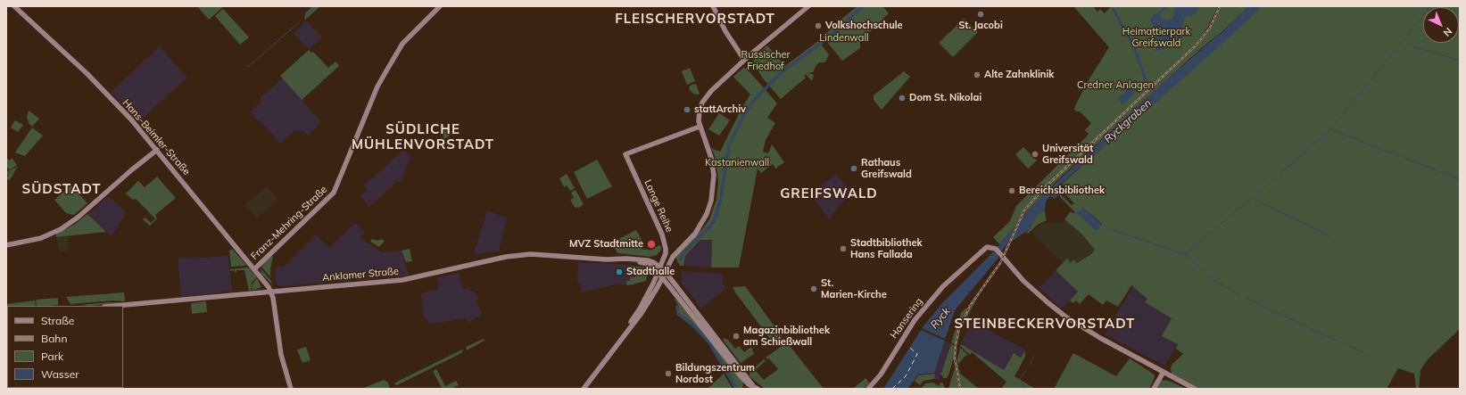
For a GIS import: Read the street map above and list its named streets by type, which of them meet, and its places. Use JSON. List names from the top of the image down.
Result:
{
  "streets": {
    "main road": [
      "Hans-Beimler-Straße",
      "Lange Reihe",
      "Franz-Mehring-Straße",
      "Anklamer Straße",
      "Hansering"
    ]
  },
  "crossings": [
    ["Hans-Beimler-Straße", "Franz-Mehring-Straße"],
    ["Hans-Beimler-Straße", "Anklamer Straße"],
    ["Lange Reihe", "Anklamer Straße"]
  ],
  "districts": [
    "FLEISCHERVORSTADT",
    "SÜDLICHE MÜHLENVORSTADT",
    "SÜDSTADT",
    "GREIFSWALD",
    "STEINBECKERVORSTADT"
  ],
  "water": ["Ryckgraben", "Ryck"],
  "parks": [
    "Heimattierpark Greifswald",
    "Lindenwall",
    "Russischer Friedhof",
    "Credner Anlagen",
    "Kastanienwall"
  ],
  "places": [
    "St. Jacobi",
    "Volkshochschule",
    "Alte Zahnklinik",
    "Dom St. Nikolai",
    "stattArchiv",
    "Universität Greifswald",
    "Rathaus Greifswald",
    "Bereichsbibliothek",
    "MVZ Stadtmitte",
    "Stadtbibliothek Hans Fallada",
    "Stadthalle",
    "St. Marien-Kirche",
    "Magazinbibliothek am Schießwall",
    "Bildungszentrum Nordost"
  ],
  "legend": [
    "Straße",
    "Bahn",
    "Park",
    "Wasser"
  ],
  "north": "bottom right"
}
